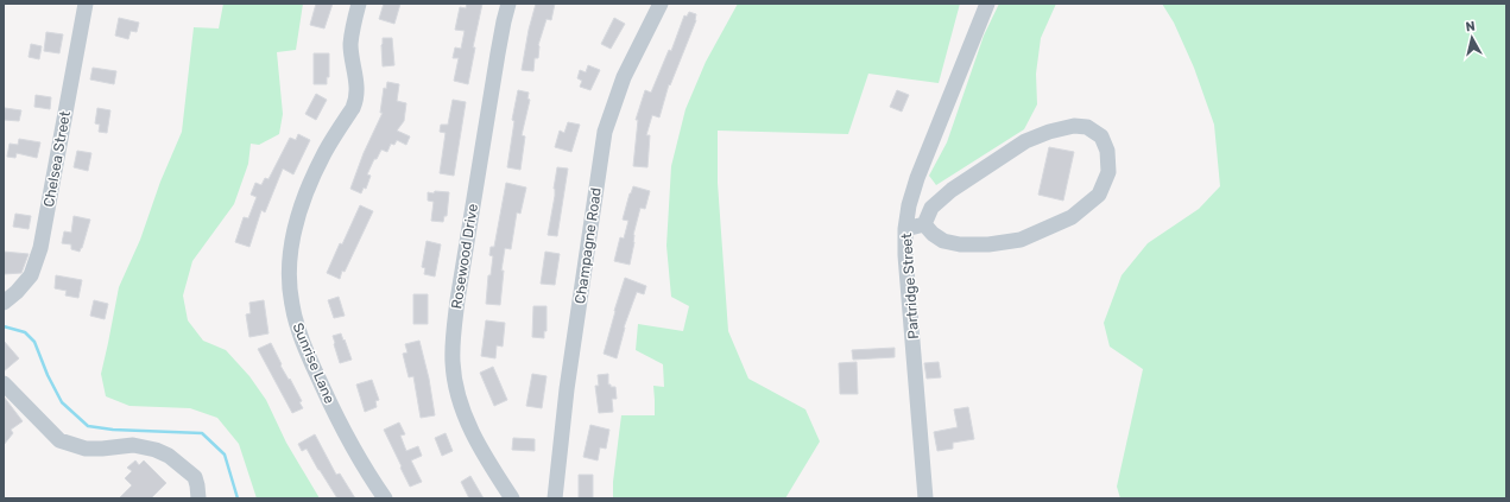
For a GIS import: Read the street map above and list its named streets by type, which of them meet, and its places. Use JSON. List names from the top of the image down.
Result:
{
  "streets": {
    "street": [
      "Chelsea Street",
      "Champagne Road",
      "Rosewood Drive",
      "Partridge Street",
      "Sunrise Lane"
    ]
  },
  "north": "top"
}
